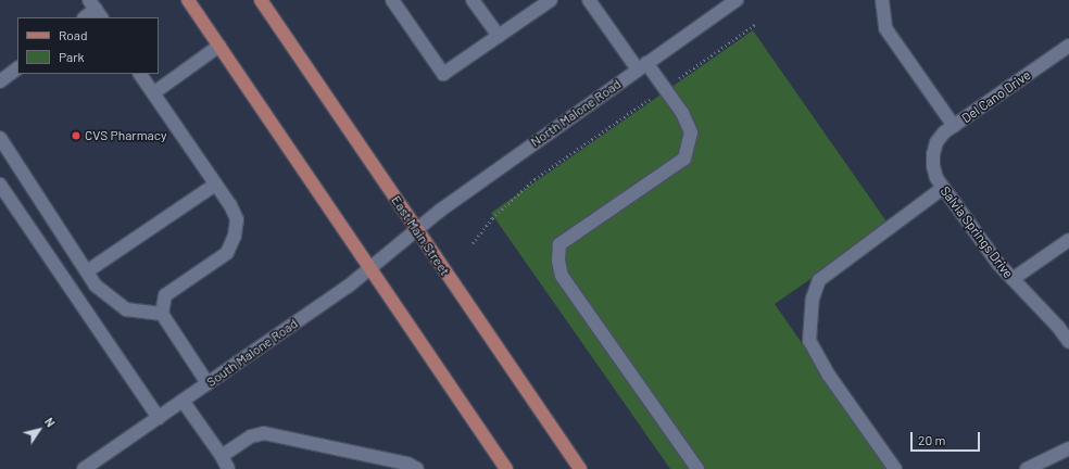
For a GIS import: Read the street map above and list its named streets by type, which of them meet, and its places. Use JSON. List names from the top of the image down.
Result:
{
  "streets": {
    "main road": ["East Main Street"],
    "street": [
      "Del Cano Drive",
      "North Malone Road",
      "Salvia Springs Drive",
      "South Malone Road"
    ]
  },
  "crossings": [
    ["Del Cano Drive", "Salvia Springs Drive"],
    ["North Malone Road", "East Main Street"],
    ["North Malone Road", "South Malone Road"],
    ["East Main Street", "South Malone Road"]
  ],
  "places": ["CVS Pharmacy"],
  "legend": ["Road", "Park"],
  "scale_bar": "20 m",
  "north": "top right"
}
